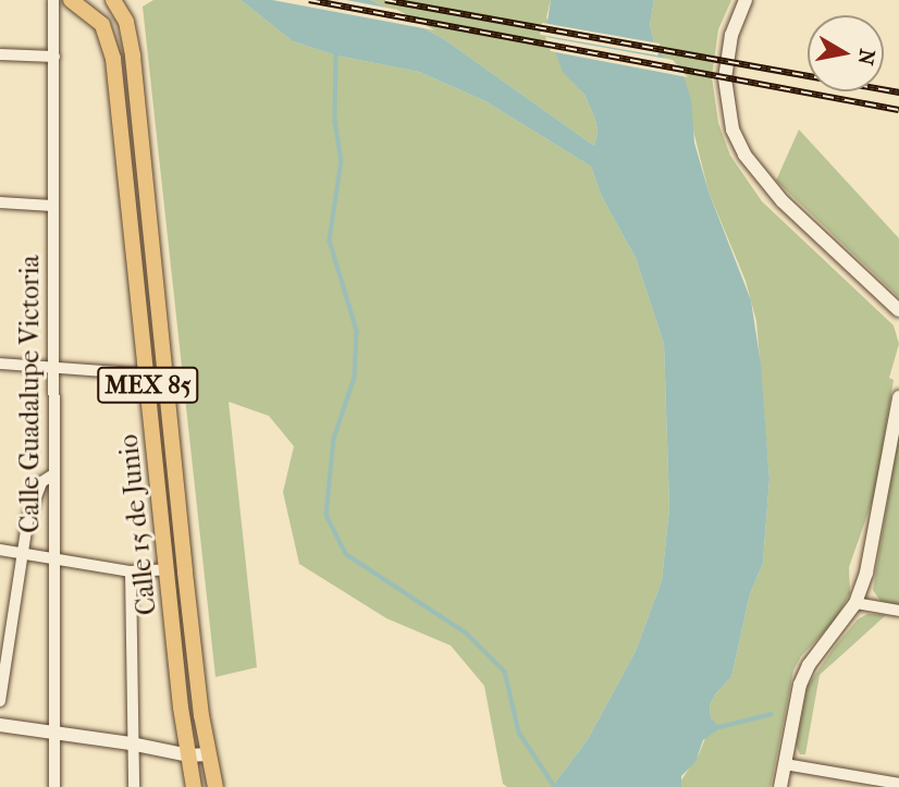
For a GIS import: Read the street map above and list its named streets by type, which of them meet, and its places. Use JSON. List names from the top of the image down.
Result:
{
  "streets": {
    "main road": ["MEX 85", "Calle 15 de Junio"],
    "street": ["Calle Guadalupe Victoria"]
  },
  "north": "right"
}
